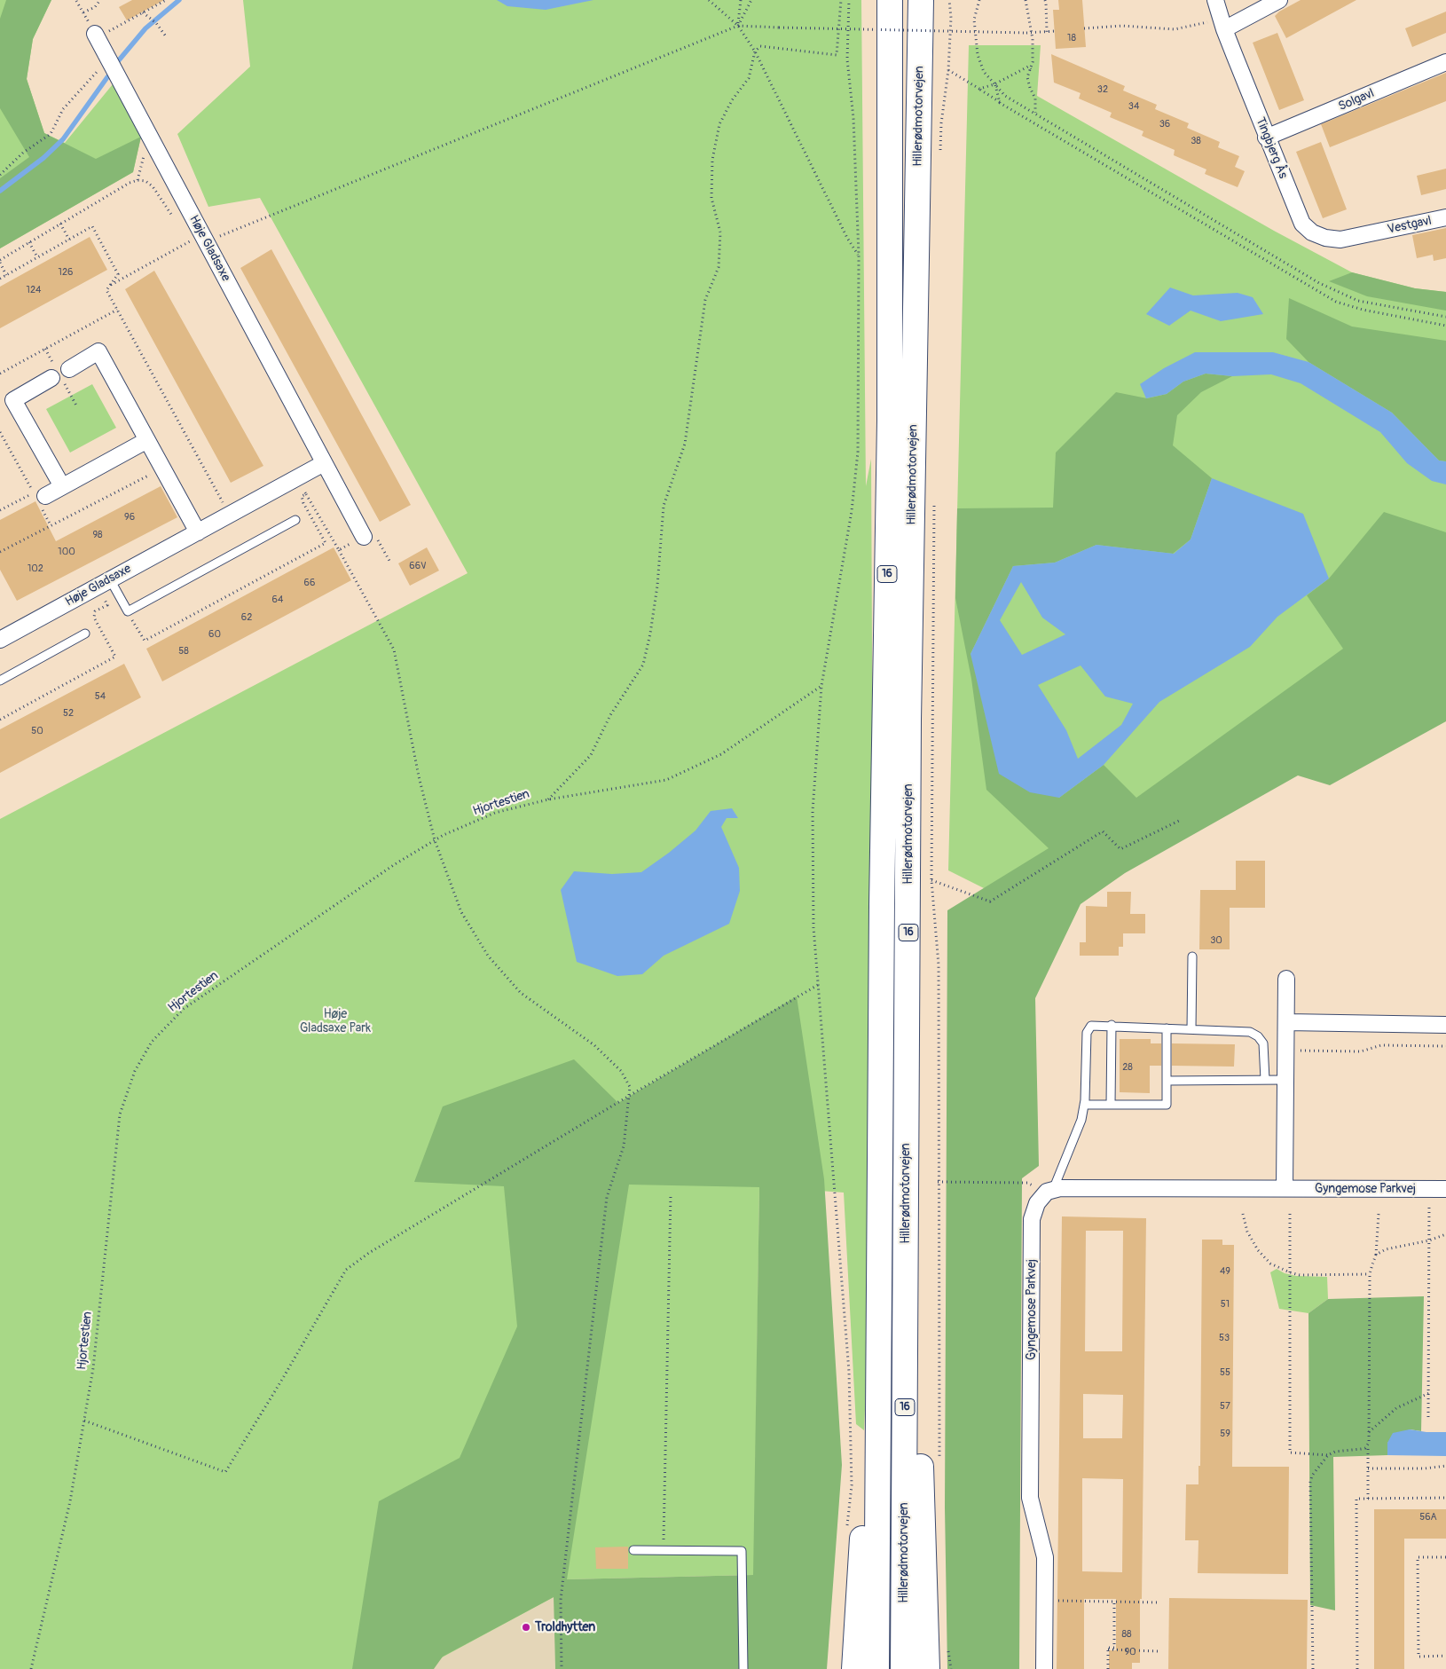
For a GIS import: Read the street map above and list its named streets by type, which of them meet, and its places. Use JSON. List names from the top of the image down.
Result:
{
  "streets": {
    "highway": ["Hillerødmotorvejen", "16"],
    "street": [
      "Solgavl",
      "Tingbjerg Ås",
      "Vestgavl",
      "Høje Gladsaxe",
      "Gyngemose Parkvej"
    ],
    "path": ["Hjortestien"]
  },
  "crossings": [
    ["Solgavl", "Tingbjerg Ås"],
    ["Tingbjerg Ås", "Vestgavl"]
  ],
  "parks": ["Høje Gladsaxe Park"],
  "places": ["Troldhytten"],
  "house_numbers": [
    "18",
    "32",
    "34",
    "36",
    "38",
    "126",
    "124",
    "96",
    "98",
    "100",
    "66V",
    "102",
    "66",
    "64",
    "62",
    "60",
    "58",
    "54",
    "52",
    "50",
    "30",
    "28",
    "49",
    "51",
    "53",
    "55",
    "57",
    "59",
    "56A",
    "88",
    "90"
  ]
}
